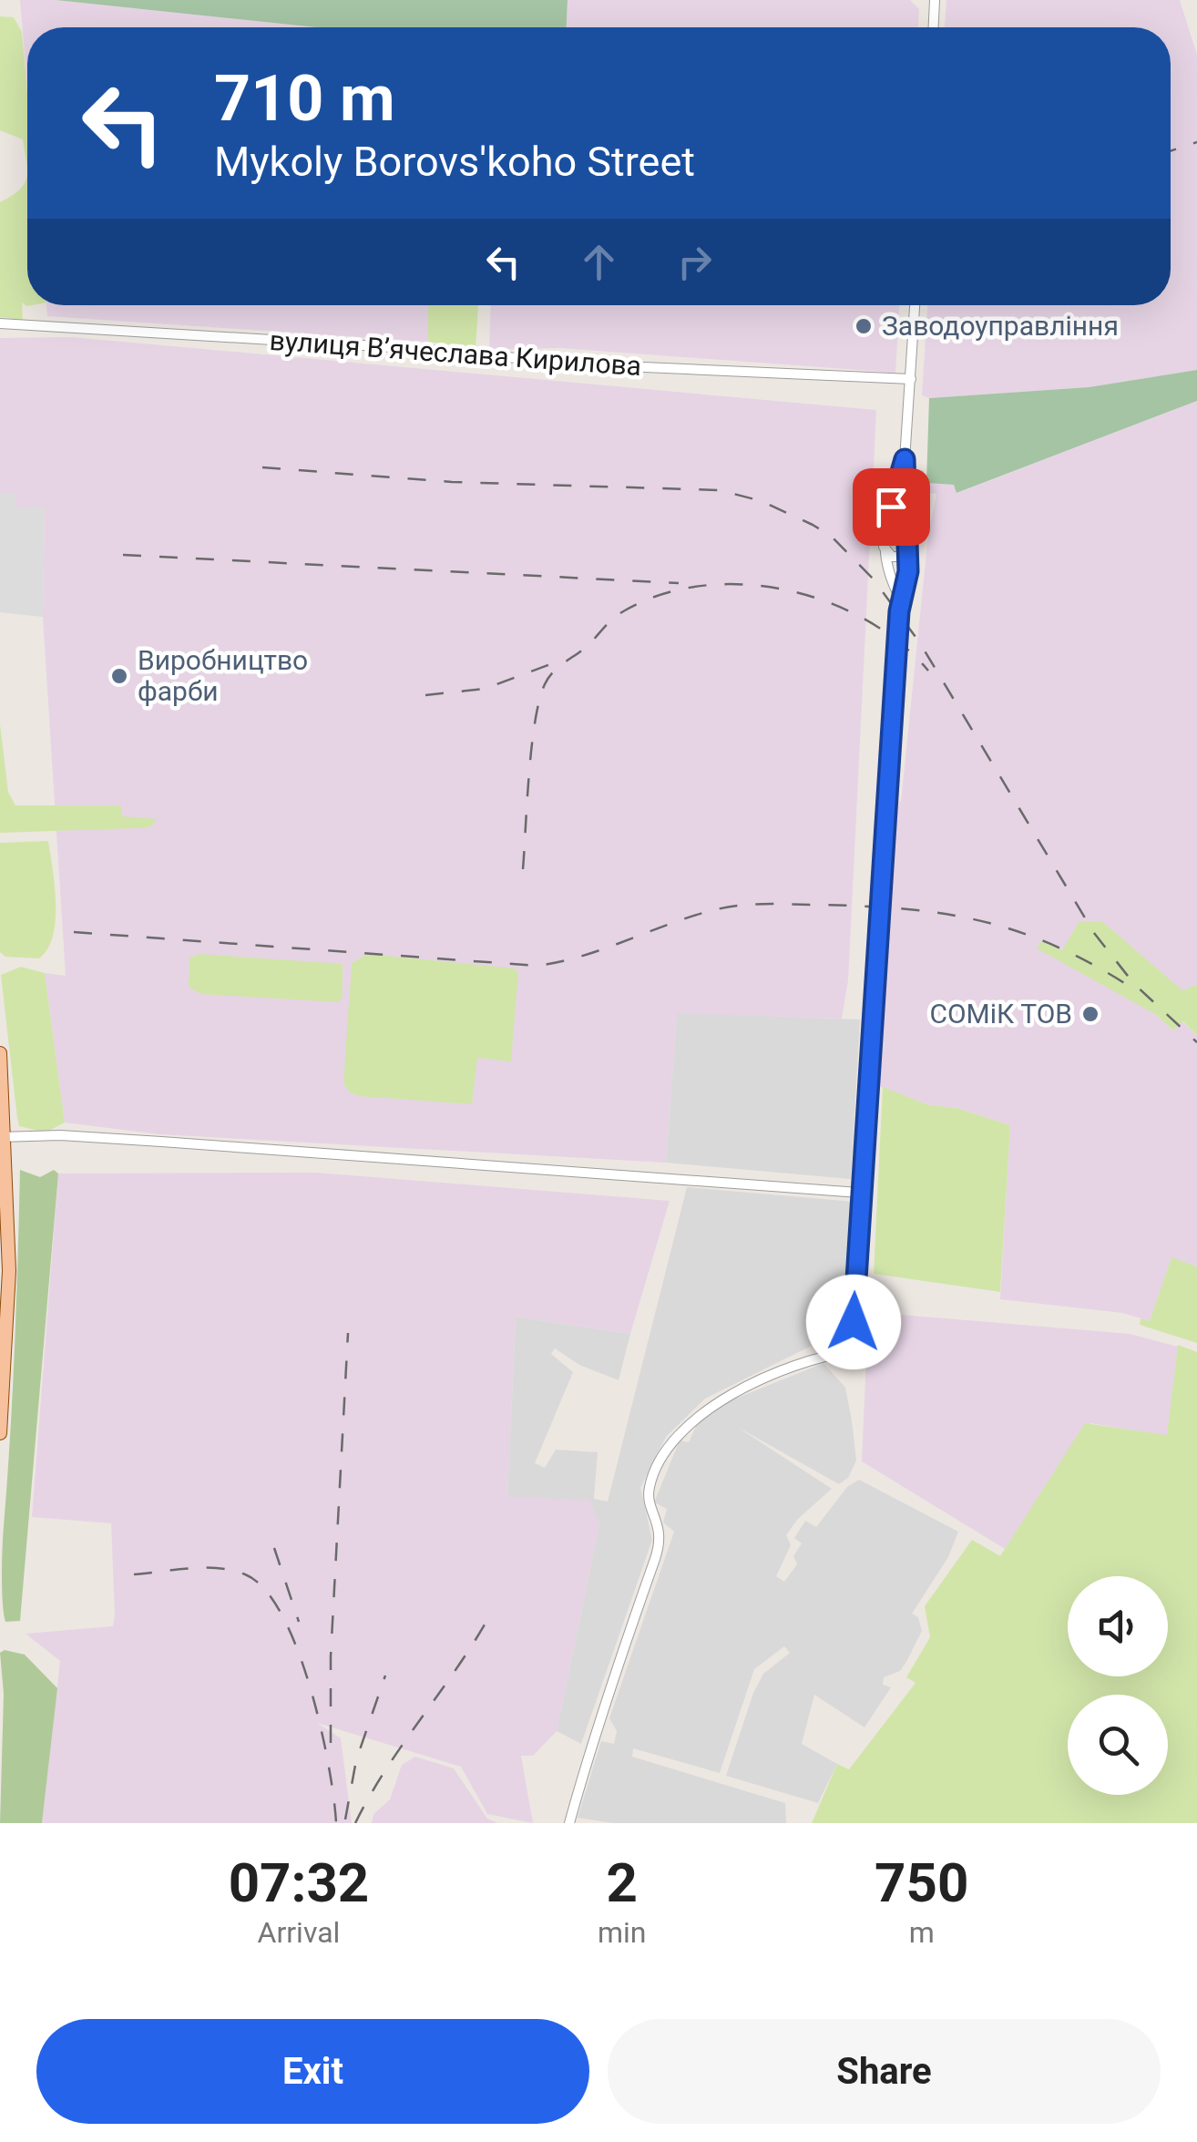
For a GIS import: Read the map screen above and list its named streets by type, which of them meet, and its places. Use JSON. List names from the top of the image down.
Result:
{
  "streets": {
    "street": ["вулиця Вʼячеслава Кирилова"]
  },
  "places": ["Заводоуправління", "Виробництво фарби", "СОМіК ТОВ"],
  "page": {
    "turn": ["710 m", "Mykoly Borovs'koho Street"],
    "eta": [
      "07:32",
      "Arrival",
      "2",
      "min",
      "750",
      "m"
    ],
    "buttons": ["Exit", "Share"]
  }
}
